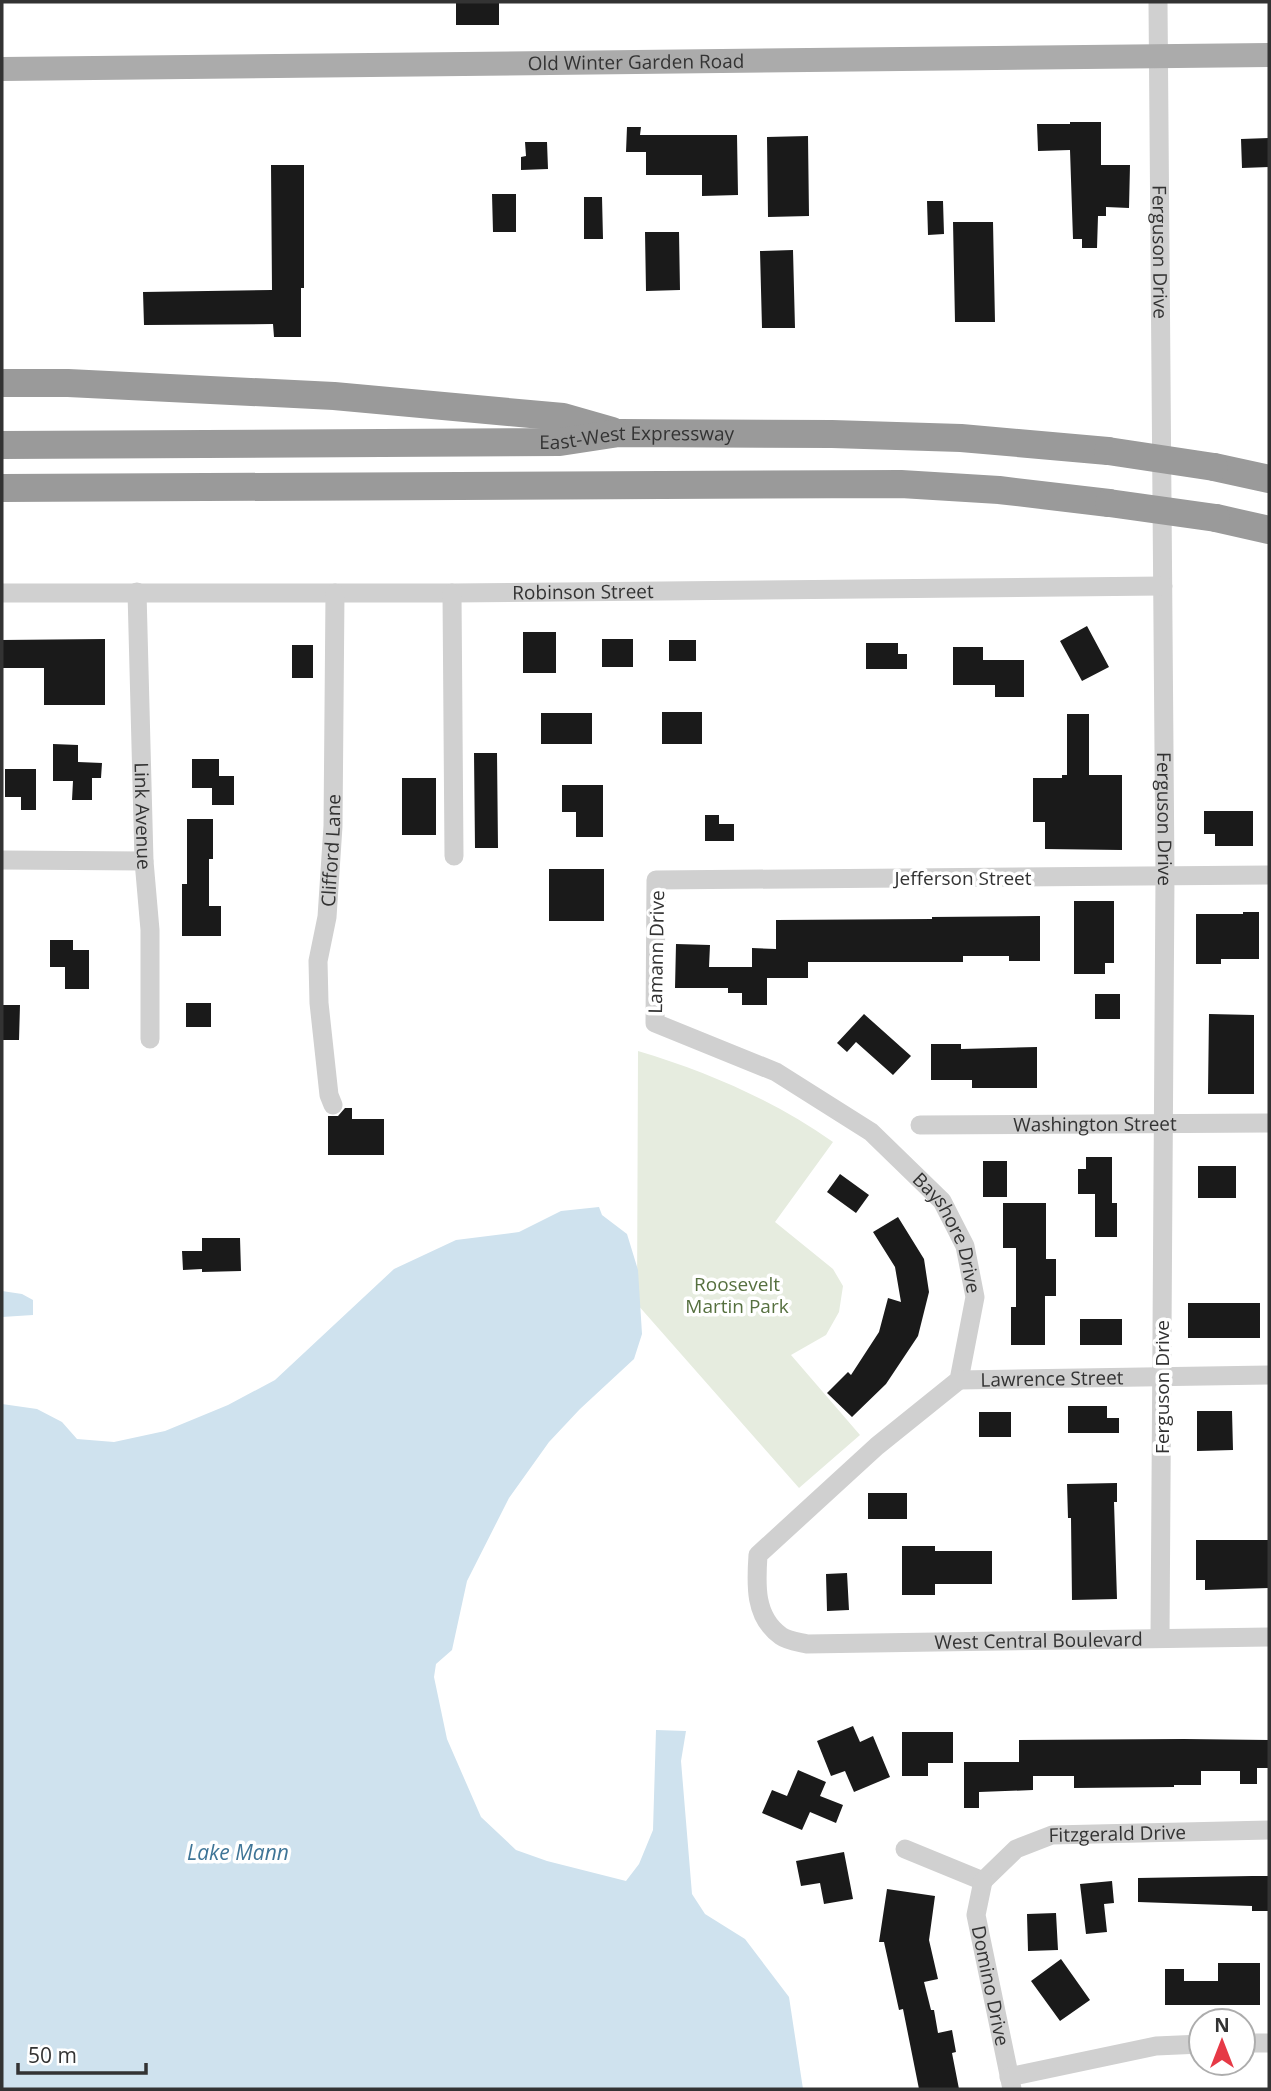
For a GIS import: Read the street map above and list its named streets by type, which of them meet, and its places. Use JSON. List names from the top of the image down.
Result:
{
  "streets": {
    "highway": ["East-West Expressway"],
    "main road": ["Old Winter Garden Road"],
    "street": [
      "Ferguson Drive",
      "Robinson Street",
      "Link Avenue",
      "Clifford Lane",
      "Jefferson Street",
      "Lamann Drive",
      "Washington Street",
      "Bayshore Drive",
      "Lawrence Street",
      "West Central Boulevard",
      "Fitzgerald Drive",
      "Domino Drive"
    ]
  },
  "crossings": [
    ["Old Winter Garden Road", "Ferguson Drive"],
    ["Ferguson Drive", "Robinson Street"],
    ["Ferguson Drive", "Jefferson Street"],
    ["Ferguson Drive", "Washington Street"],
    ["Ferguson Drive", "Lawrence Street"],
    ["Ferguson Drive", "West Central Boulevard"],
    ["Robinson Street", "Link Avenue"],
    ["Robinson Street", "Clifford Lane"],
    ["Jefferson Street", "Lamann Drive"],
    ["Lamann Drive", "Bayshore Drive"],
    ["Bayshore Drive", "Lawrence Street"],
    ["Bayshore Drive", "West Central Boulevard"],
    ["Lawrence Street", "West Central Boulevard"],
    ["Fitzgerald Drive", "Domino Drive"]
  ],
  "water": ["Lake Mann"],
  "parks": ["Roosevelt Martin Park"],
  "scale_bar": "50 m",
  "north": "top"
}
